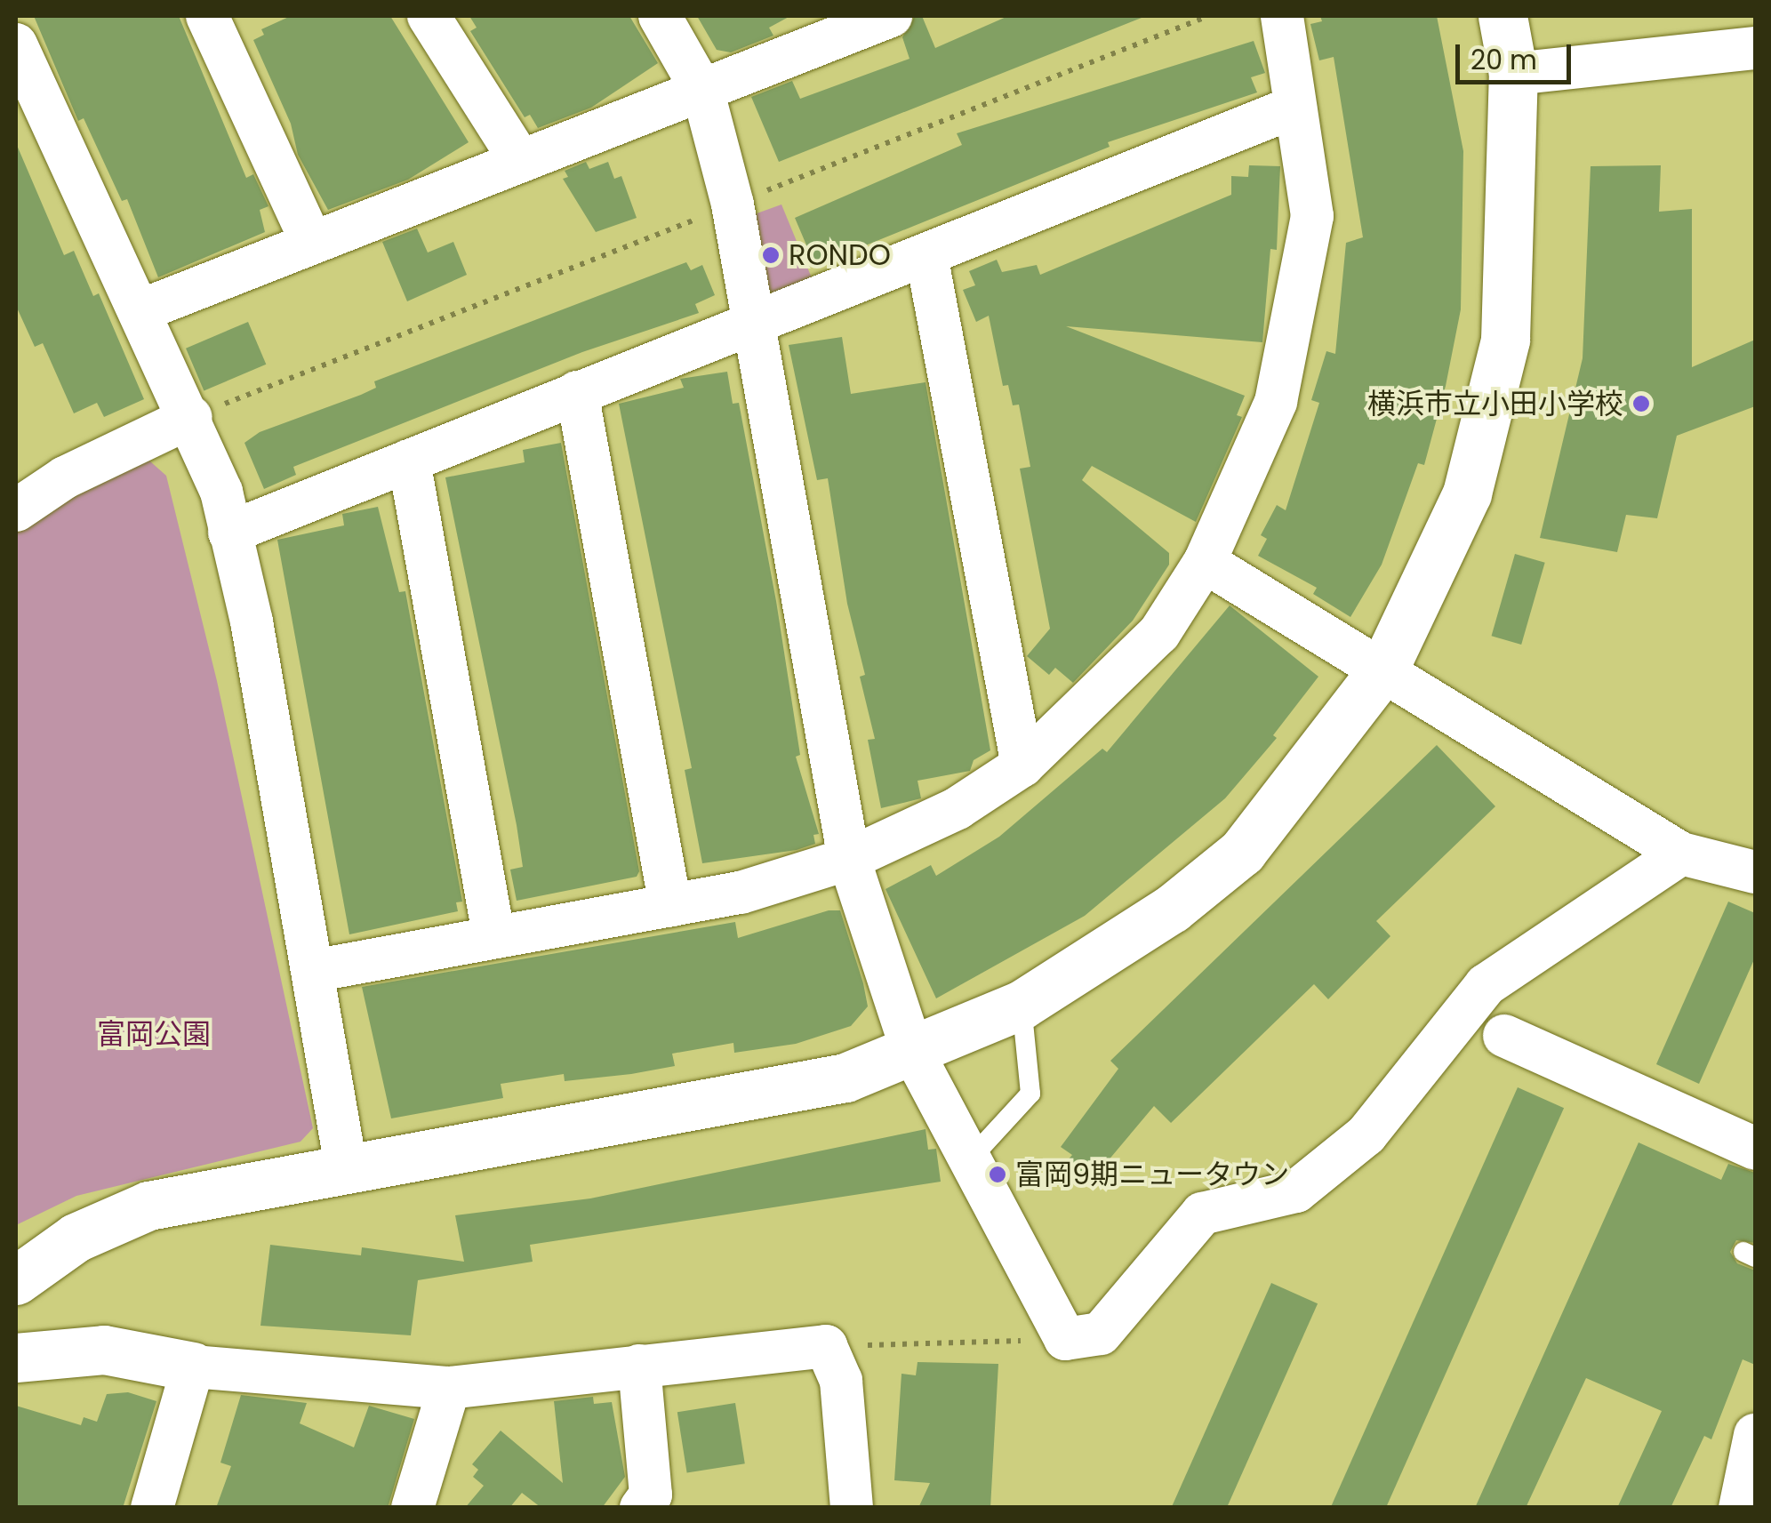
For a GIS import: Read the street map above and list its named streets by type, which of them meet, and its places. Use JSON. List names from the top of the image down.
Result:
{
  "parks": ["富岡公園"],
  "places": ["RONDO", "横浜市立小田小学校", "富岡9期ニュータウン"],
  "scale_bar": "20 m"
}
